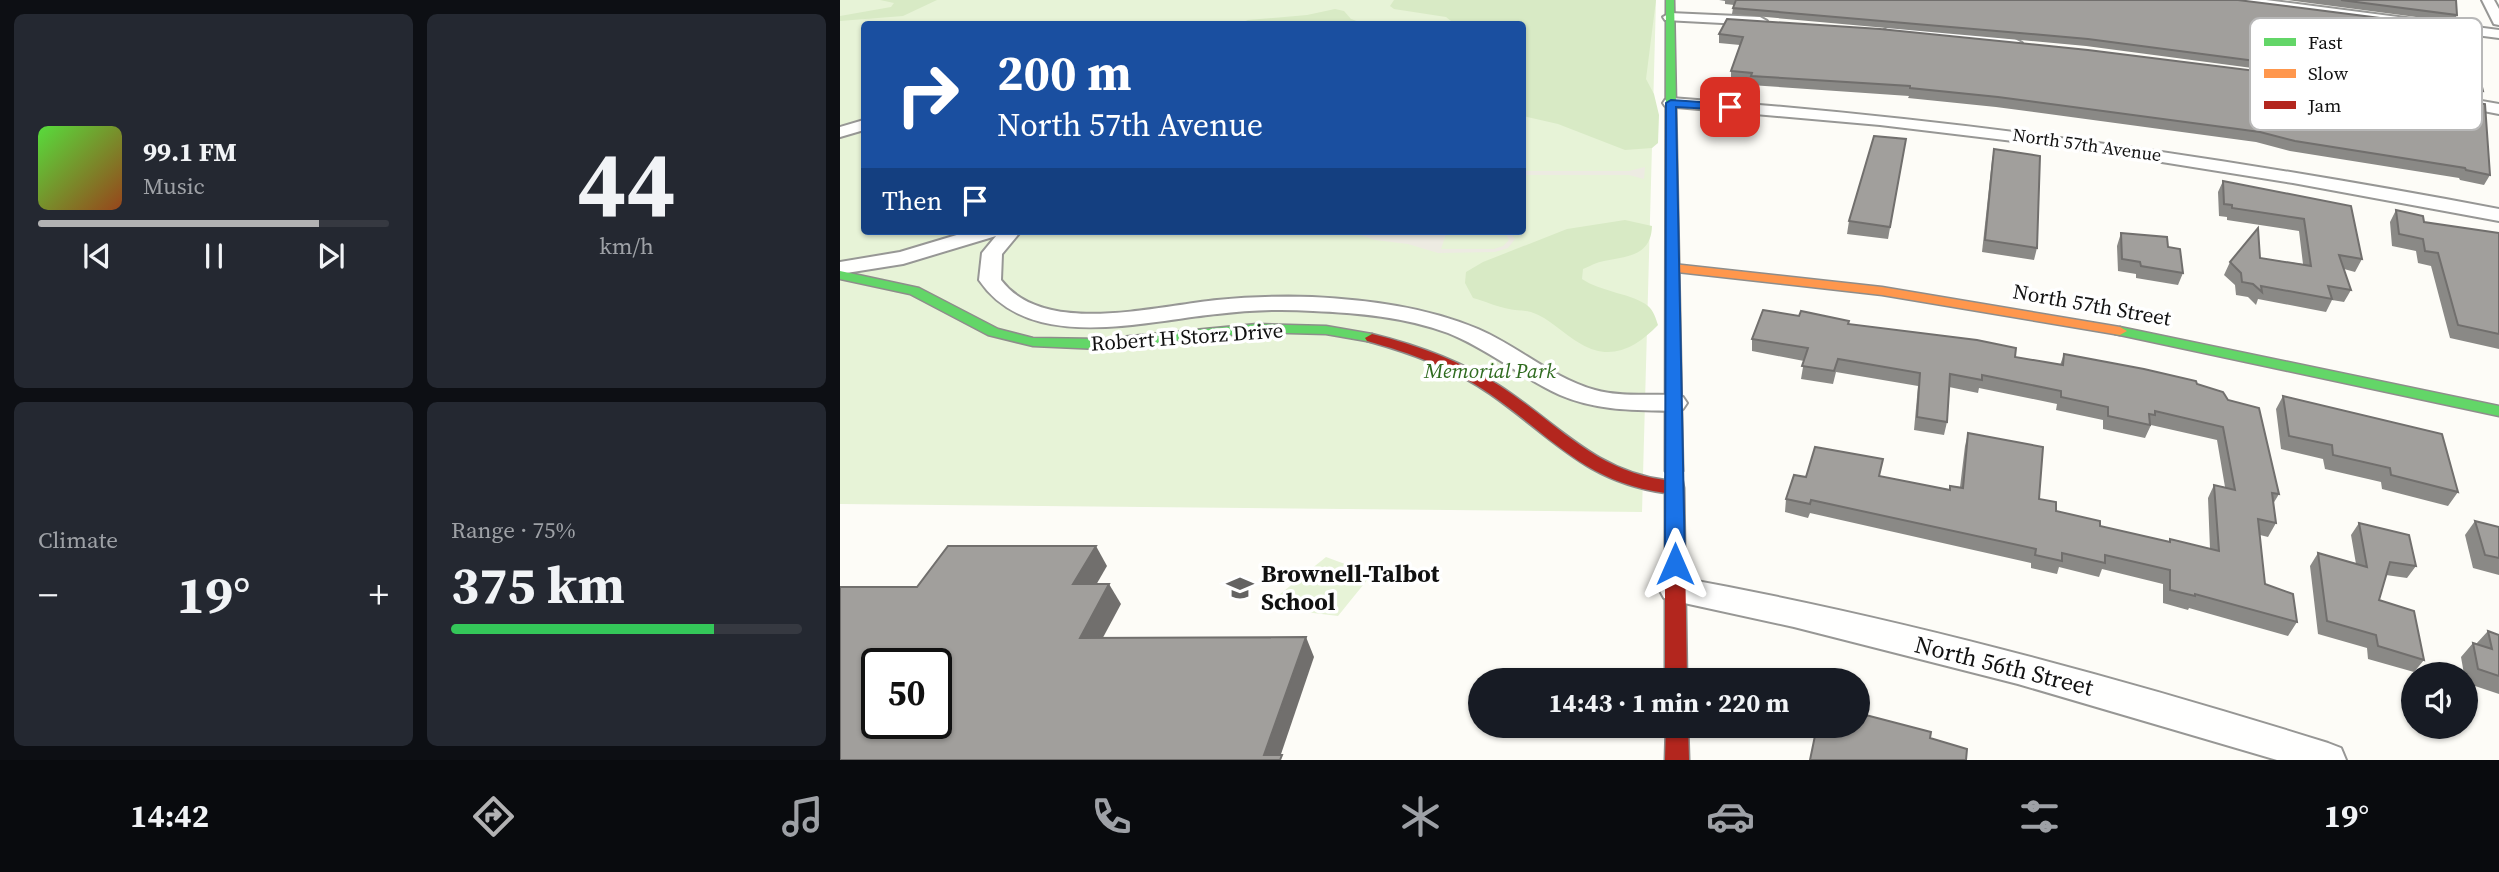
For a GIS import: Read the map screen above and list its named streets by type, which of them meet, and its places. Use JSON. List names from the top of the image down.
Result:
{
  "streets": {
    "street": [
      "North 57th Avenue",
      "North 57th Street",
      "Robert H Storz Drive",
      "North 56th Street"
    ]
  },
  "parks": ["Memorial Park"],
  "places": {
    "school or university": ["Brownell-Talbot School"]
  },
  "legend": ["Fast", "Slow", "Jam"],
  "page": {
    "tile": [
      ["44", "km/h"],
      "Climate",
      ["Range · 75%", "375 km"]
    ],
    "turn": ["200 m", "North 57th Avenue"],
    "song": ["99.1 FM", "Music"],
    "then": "Then",
    "heat": ["−", "19°", "+"],
    "limit": "50",
    "trip": "14:43 · 1 min · 220 m",
    "tabs": ["14:42", "19°"]
  }
}
